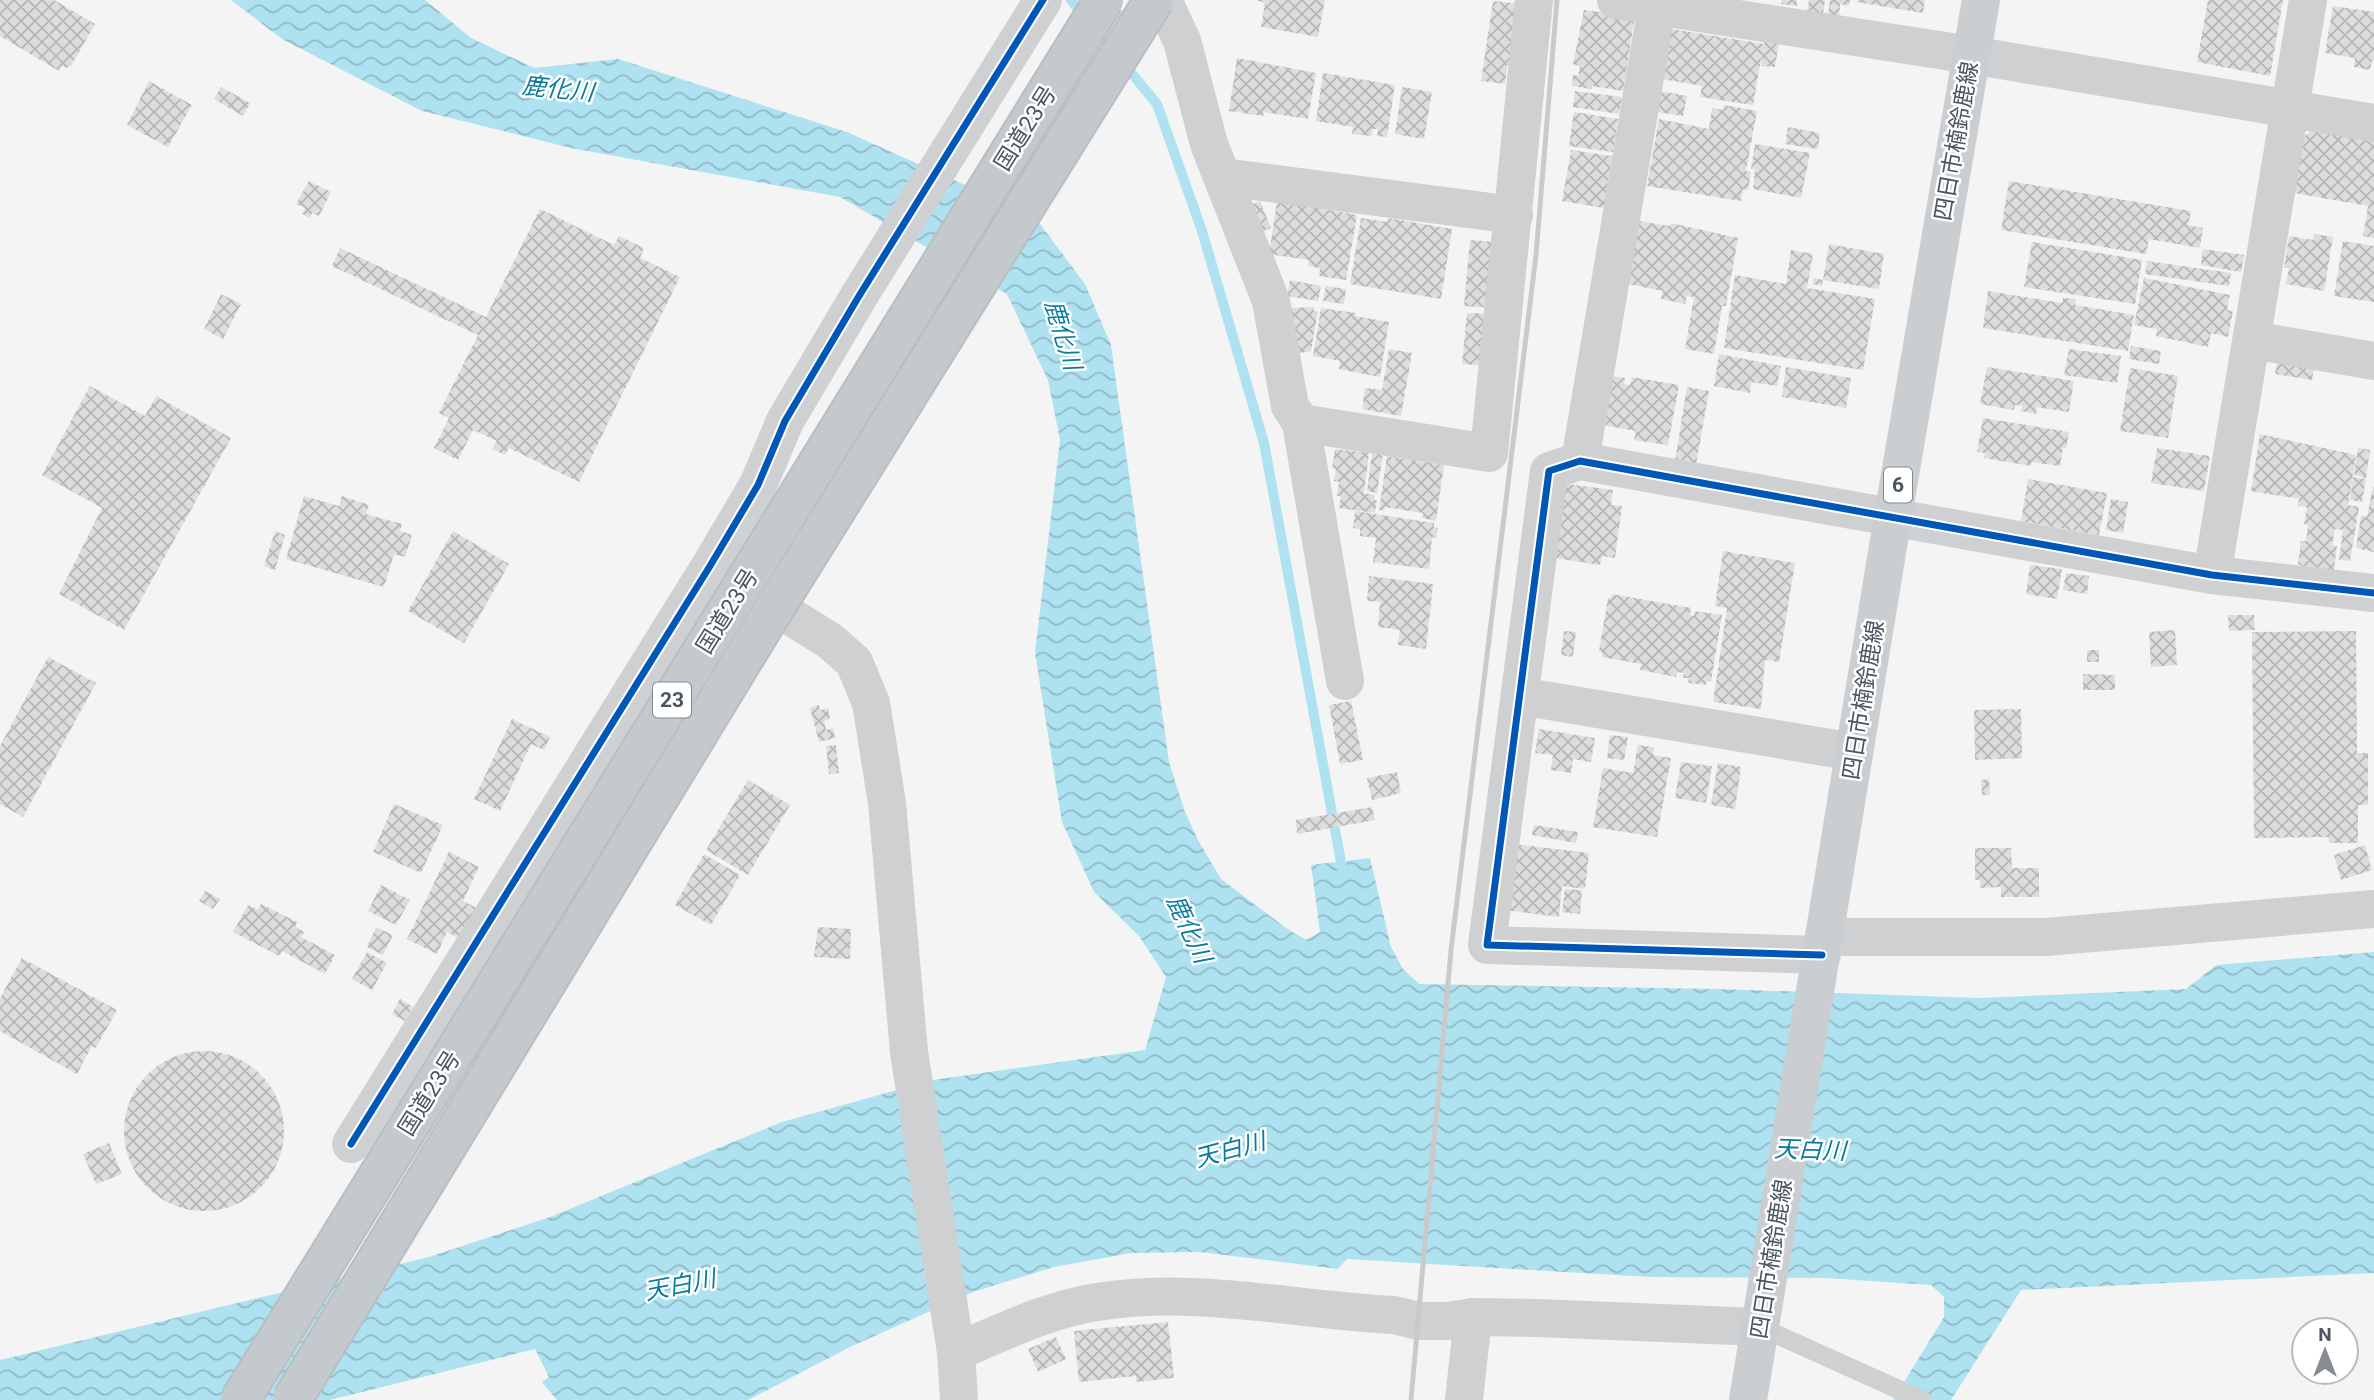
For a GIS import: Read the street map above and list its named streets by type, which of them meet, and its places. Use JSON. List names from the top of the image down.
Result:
{
  "streets": {
    "highway": ["国道23号", "23"],
    "main road": ["四日市楠鈴鹿線", "6"]
  },
  "water": ["鹿化川", "天白川"],
  "north": "top"
}
